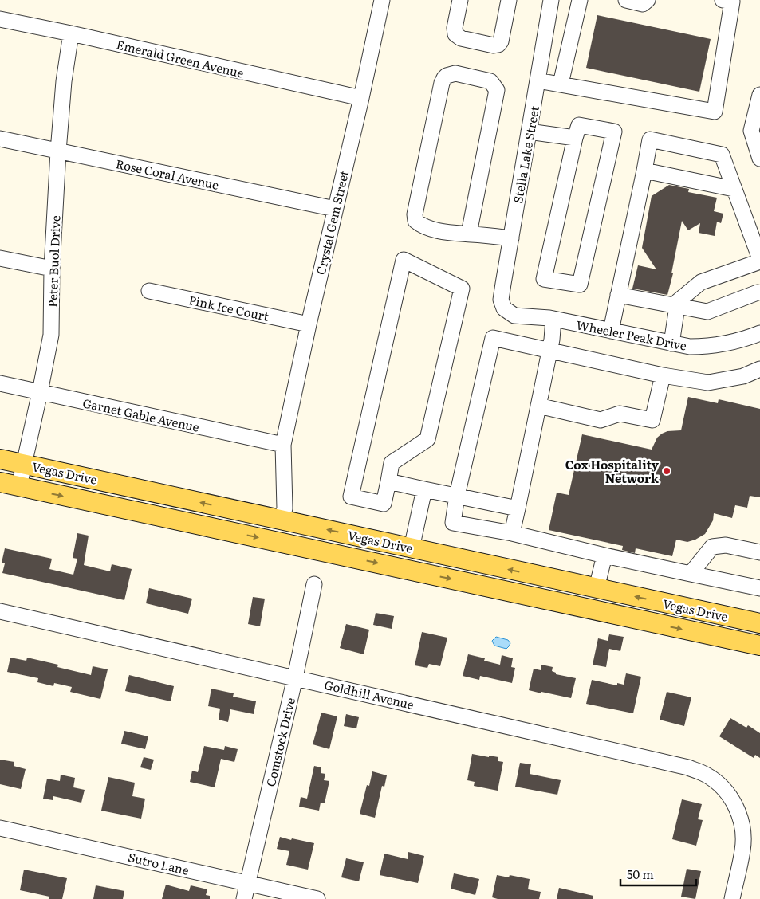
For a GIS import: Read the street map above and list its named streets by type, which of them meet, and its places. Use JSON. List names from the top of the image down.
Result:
{
  "streets": {
    "main road": ["Vegas Drive"],
    "street": [
      "Emerald Green Avenue",
      "Stella Lake Street",
      "Rose Coral Avenue",
      "Crystal Gem Street",
      "Peter Buol Drive",
      "Pink Ice Court",
      "Wheeler Peak Drive",
      "Garnet Gable Avenue",
      "Goldhill Avenue",
      "Comstock Drive",
      "Sutro Lane"
    ]
  },
  "crossings": [
    ["Emerald Green Avenue", "Crystal Gem Street"],
    ["Emerald Green Avenue", "Peter Buol Drive"],
    ["Stella Lake Street", "Wheeler Peak Drive"],
    ["Rose Coral Avenue", "Crystal Gem Street"],
    ["Rose Coral Avenue", "Peter Buol Drive"],
    ["Crystal Gem Street", "Pink Ice Court"],
    ["Crystal Gem Street", "Garnet Gable Avenue"],
    ["Crystal Gem Street", "Vegas Drive"],
    ["Peter Buol Drive", "Garnet Gable Avenue"],
    ["Peter Buol Drive", "Vegas Drive"],
    ["Goldhill Avenue", "Comstock Drive"],
    ["Comstock Drive", "Sutro Lane"]
  ],
  "places": ["Cox Hospitality Network"],
  "scale_bar": "50 m"
}
